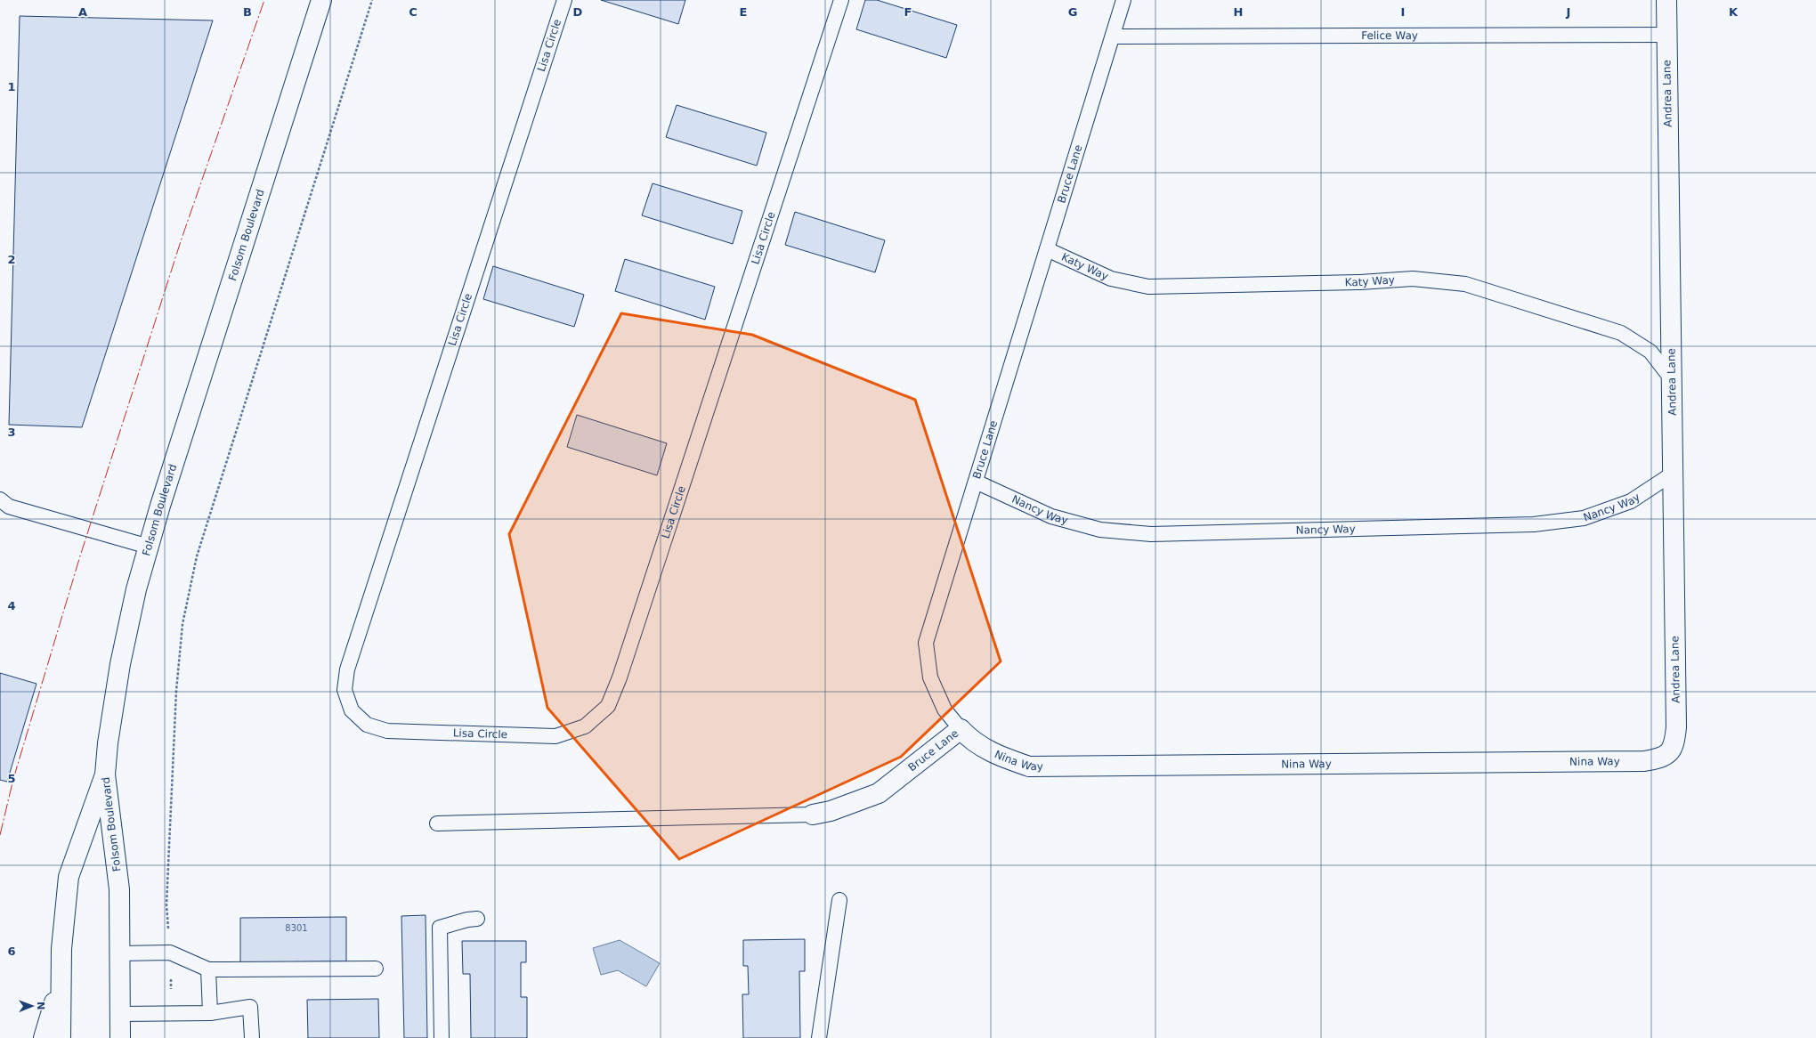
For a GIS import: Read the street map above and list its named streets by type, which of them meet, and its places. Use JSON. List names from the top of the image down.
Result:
{
  "streets": {
    "street": [
      "Andrea Lane",
      "Bruce Lane",
      "Folsom Boulevard",
      "Nina Way"
    ],
    "lane": [
      "Felice Way",
      "Lisa Circle",
      "Katy Way",
      "Nancy Way"
    ]
  },
  "crossings": [
    ["Felice Way", "Andrea Lane"],
    ["Felice Way", "Bruce Lane"],
    ["Andrea Lane", "Katy Way"],
    ["Andrea Lane", "Nancy Way"],
    ["Andrea Lane", "Nina Way"],
    ["Bruce Lane", "Katy Way"],
    ["Bruce Lane", "Nancy Way"],
    ["Bruce Lane", "Nina Way"]
  ],
  "house_numbers": ["8301"],
  "north": "right",
  "grid": {
    "columns": [
      "A",
      "B",
      "C",
      "D",
      "E",
      "F",
      "G",
      "H",
      "I",
      "J",
      "K"
    ],
    "rows": [
      "1",
      "2",
      "3",
      "4",
      "5",
      "6"
    ]
  }
}
